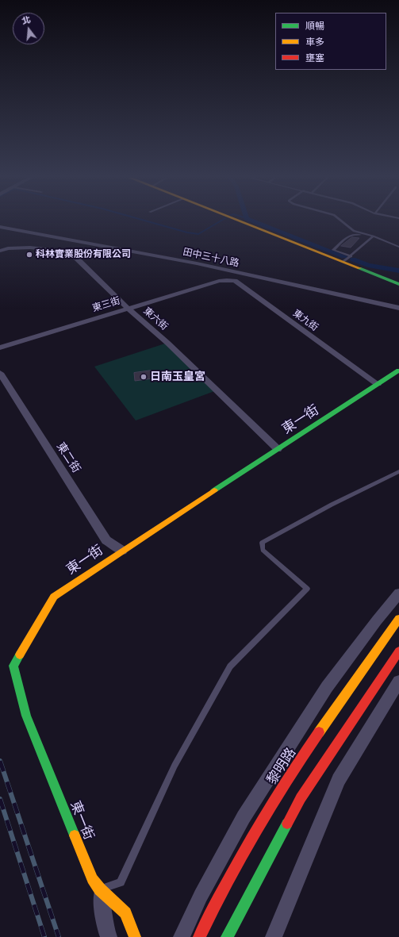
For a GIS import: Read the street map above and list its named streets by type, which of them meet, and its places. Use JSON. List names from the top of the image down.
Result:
{
  "streets": {
    "street": [
      "田中三十八路",
      "東三街",
      "東六街",
      "東九街",
      "東一街",
      "東二街",
      "黎明路"
    ]
  },
  "crossings": [
    ["東三街", "東六街"],
    ["東三街", "東九街"],
    ["東六街", "東一街"],
    ["東九街", "東一街"],
    ["東一街", "東二街"]
  ],
  "places": ["科林實業股份有限公司", "日南玉皇宮"],
  "legend": ["順暢", "車多", "壅塞"],
  "north": "top"
}
